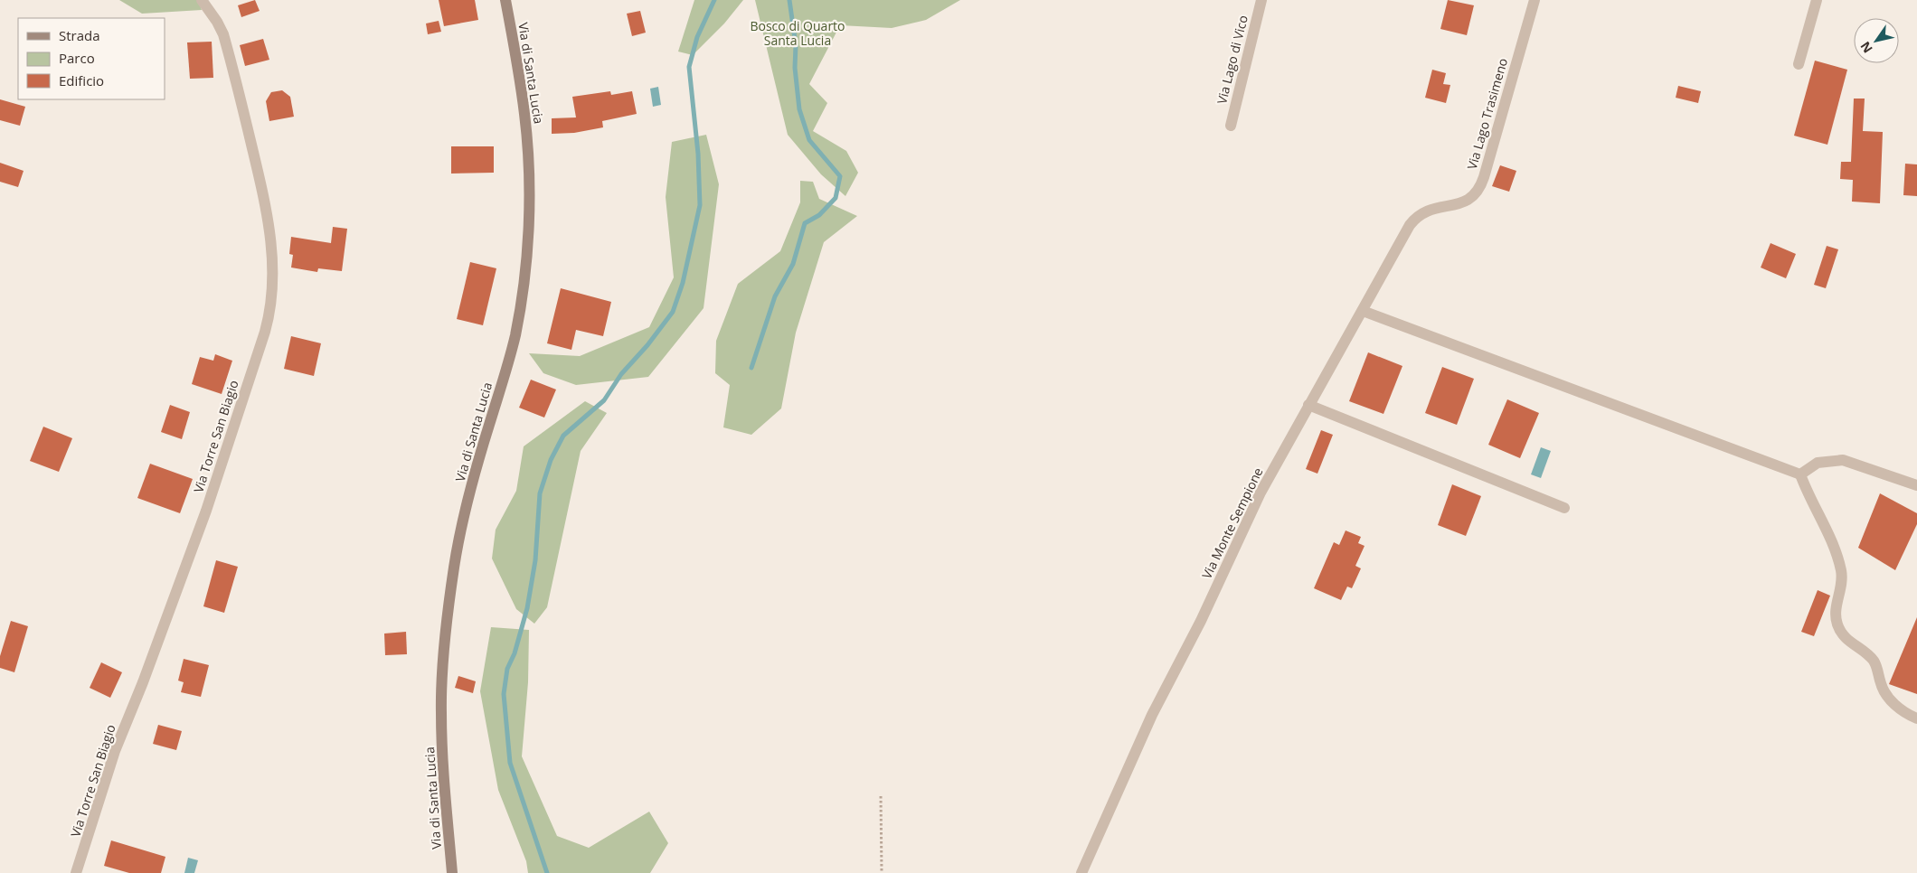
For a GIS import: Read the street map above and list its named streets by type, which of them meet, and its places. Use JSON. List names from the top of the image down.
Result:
{
  "streets": {
    "street": [
      "Via Lago di Vico",
      "Via di Santa Lucia",
      "Via Lago Trasimeno",
      "Via Torre San Biagio",
      "Via Monte Sempione"
    ]
  },
  "crossings": [
    ["Via Lago Trasimeno", "Via Monte Sempione"]
  ],
  "parks": ["Bosco di Quarto Santa Lucia"],
  "legend": ["Strada", "Parco", "Edificio"],
  "north": "bottom left"
}
